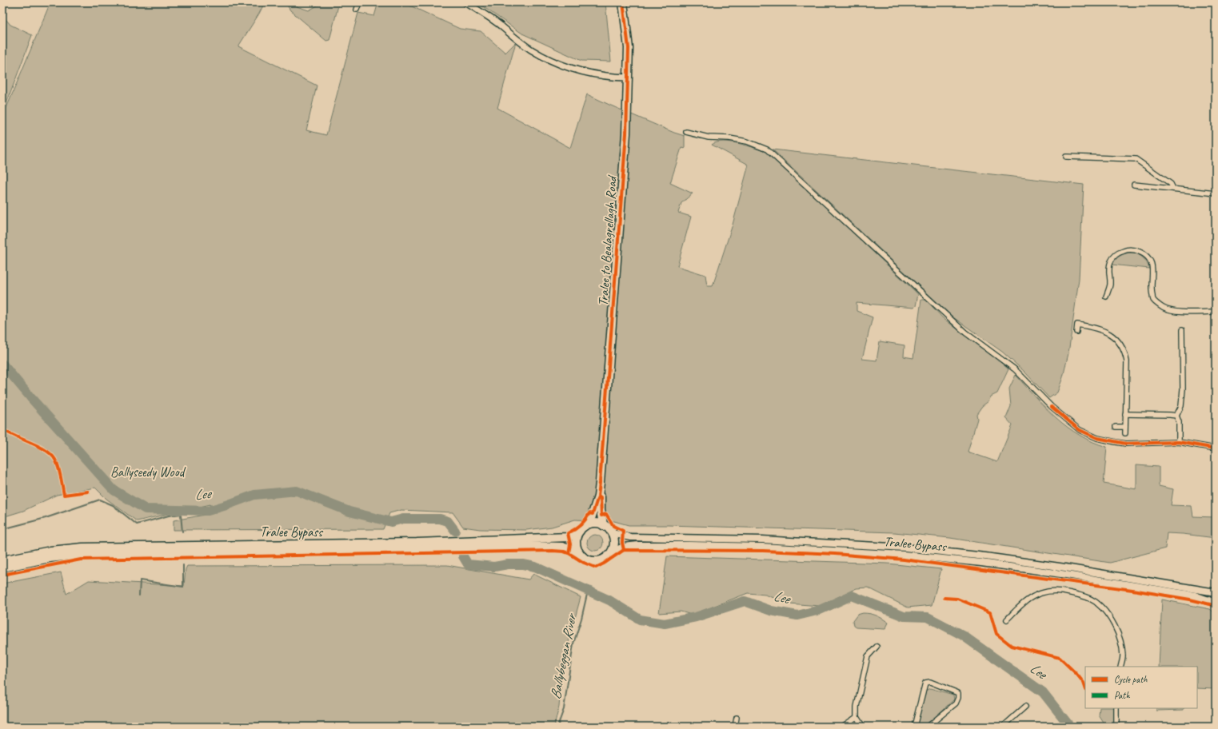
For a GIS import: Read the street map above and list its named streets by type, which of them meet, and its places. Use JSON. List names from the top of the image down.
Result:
{
  "streets": {
    "highway": ["Tralee to Bealagrellagh Road", "Tralee Bypass"]
  },
  "crossings": [
    ["Tralee to Bealagrellagh Road", "Tralee Bypass"]
  ],
  "water": ["Lee", "Ballybeggan River"],
  "parks": ["Ballyseedy Wood"],
  "legend": ["Cycle path", "Path"]
}
